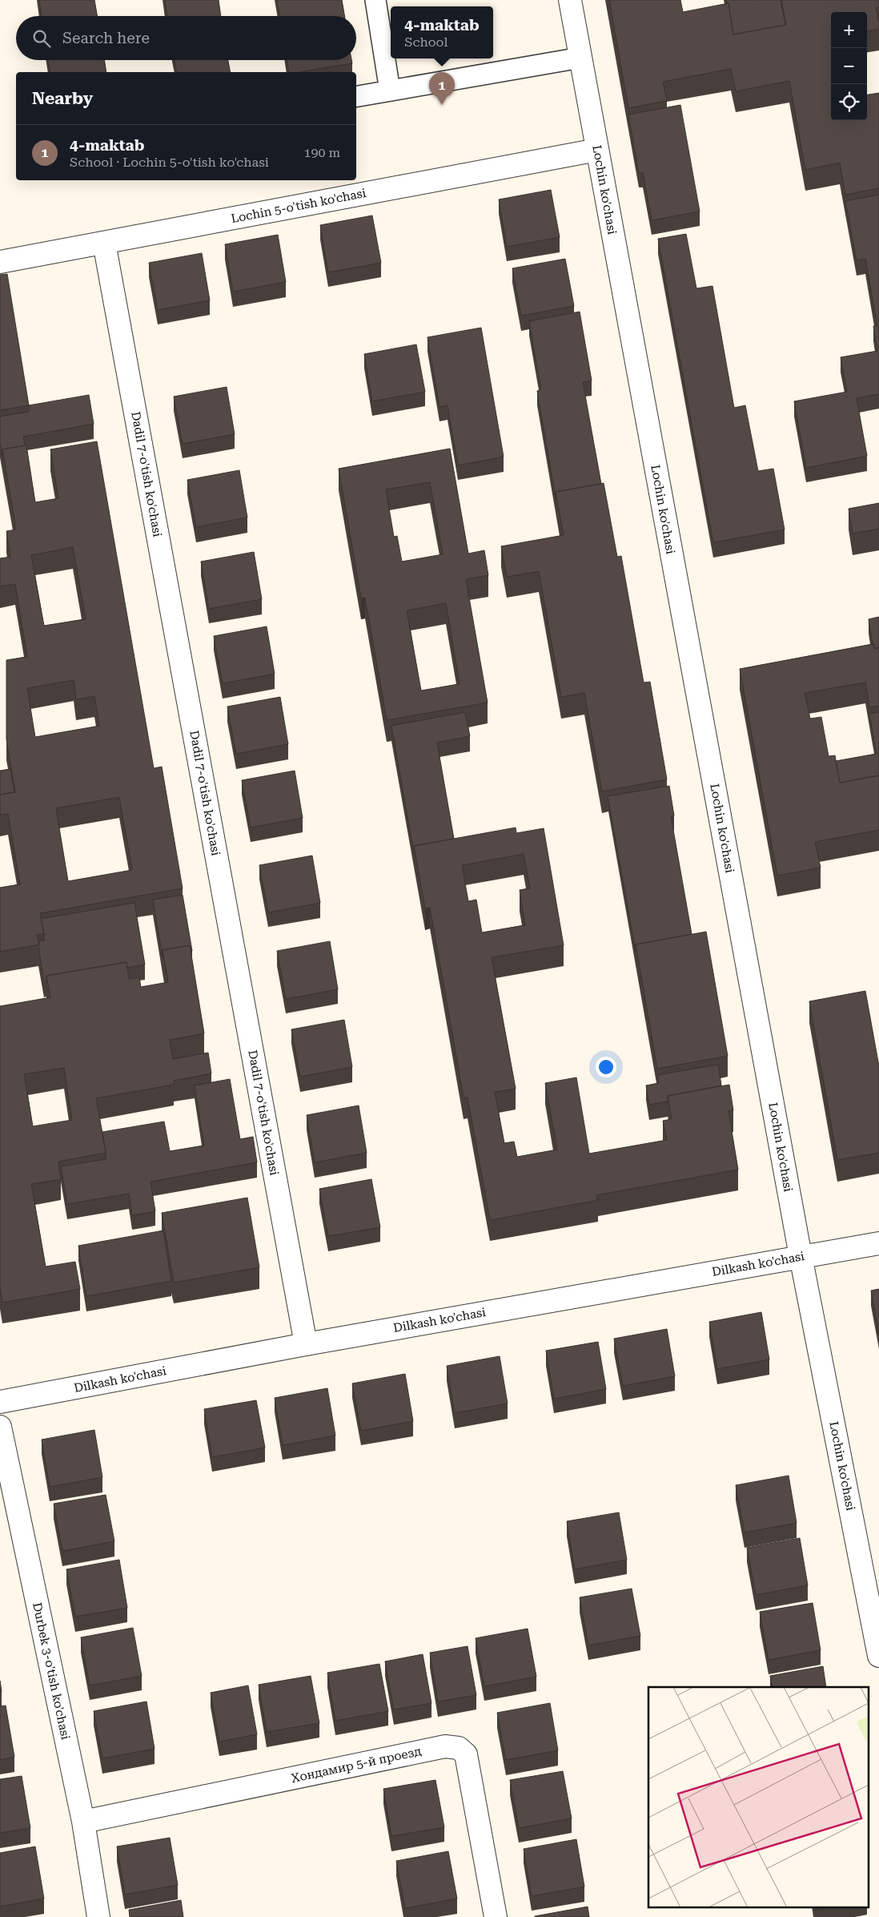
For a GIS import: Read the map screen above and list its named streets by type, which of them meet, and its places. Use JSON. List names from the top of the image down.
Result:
{
  "streets": {
    "street": [
      "Lochin ko'chasi",
      "Lochin 5-o'tish ko'chasi",
      "Dadil 7-o'tish ko'chasi",
      "Dilkash ko'chasi",
      "Durbek 3-o'tish ko'chasi",
      "Хондамир 5-й проезд"
    ]
  },
  "crossings": [
    ["Lochin ko'chasi", "Lochin 5-o'tish ko'chasi"],
    ["Lochin ko'chasi", "Dilkash ko'chasi"],
    ["Lochin 5-o'tish ko'chasi", "Dadil 7-o'tish ko'chasi"],
    ["Dadil 7-o'tish ko'chasi", "Dilkash ko'chasi"],
    ["Durbek 3-o'tish ko'chasi", "Хондамир 5-й проезд"]
  ],
  "page": {
    "popup": ["4-maktab", "School"],
    "map_buttons": ["+", "−"],
    "search": "Search here",
    "pins": "1",
    "heading": "Nearby",
    "list": [
      {
        "mark": "1",
        "name": "4-maktab",
        "note": "School · Lochin 5-o'tish ko'chasi",
        "value": "190 m"
      }
    ]
  }
}
